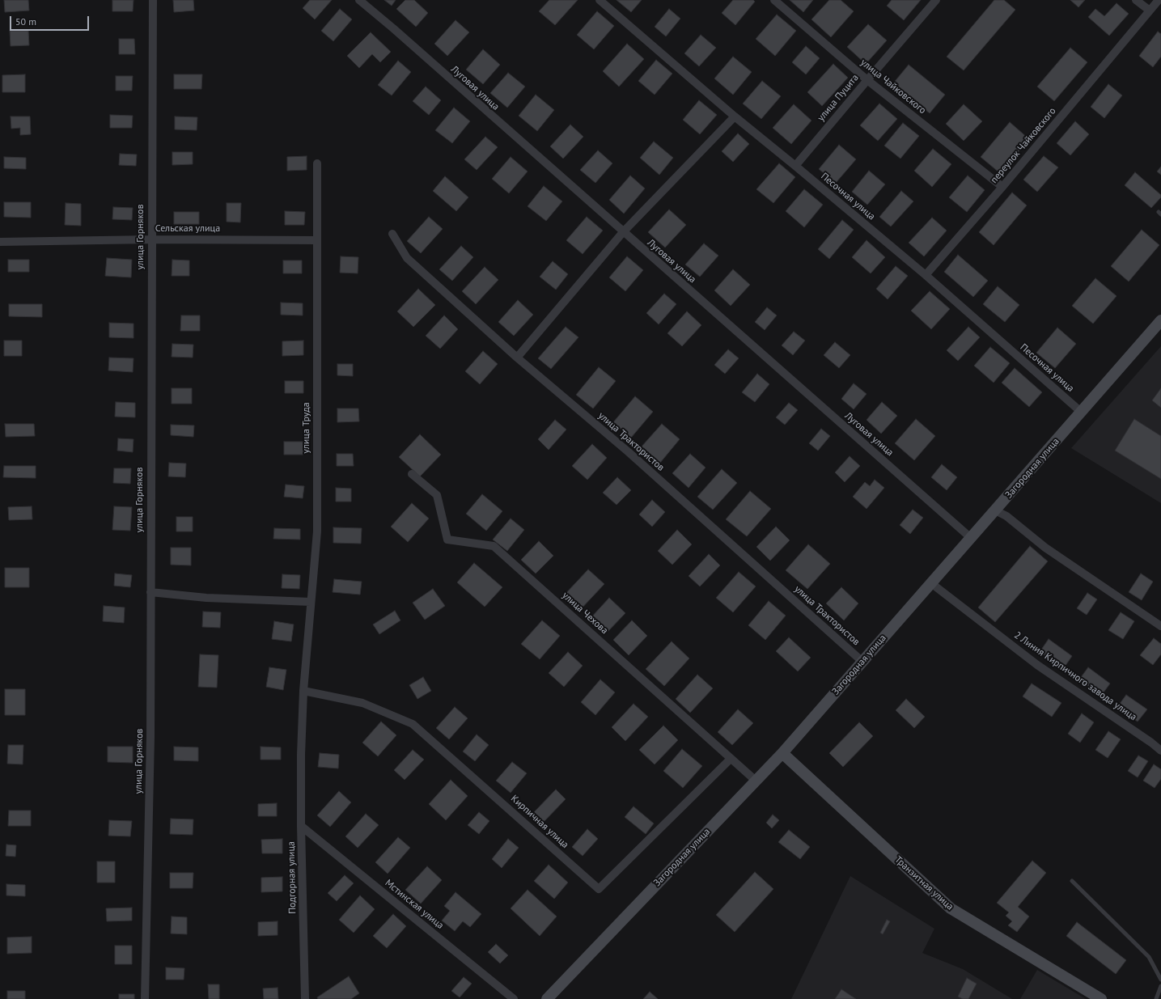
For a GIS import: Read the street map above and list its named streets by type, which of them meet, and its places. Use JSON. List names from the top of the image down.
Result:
{
  "streets": {
    "main road": ["Загородная улица", "Транзитная улица"],
    "street": [
      "улица Чайковского",
      "Луговая улица",
      "улица Пуцита",
      "переулок Чайковского",
      "Песочная улица",
      "Сельская улица",
      "улица Горняков",
      "улица Труда",
      "улица Трактористов",
      "улица Чехова",
      "2 Линия Кирпичного завода улица",
      "Кирпичная улица",
      "Подгорная улица",
      "Мстинская улица"
    ]
  },
  "crossings": [
    ["улица Чайковского", "улица Пуцита"],
    ["улица Чайковского", "переулок Чайковского"],
    ["Луговая улица", "Загородная улица"],
    ["улица Пуцита", "Песочная улица"],
    ["переулок Чайковского", "Песочная улица"],
    ["Песочная улица", "Загородная улица"],
    ["Сельская улица", "улица Горняков"],
    ["Сельская улица", "улица Труда"],
    ["улица Труда", "Кирпичная улица"],
    ["улица Труда", "Подгорная улица"],
    ["улица Трактористов", "Загородная улица"],
    ["Загородная улица", "улица Чехова"],
    ["Загородная улица", "2 Линия Кирпичного завода улица"],
    ["Загородная улица", "Транзитная улица"],
    ["улица Чехова", "Кирпичная улица"],
    ["Подгорная улица", "Мстинская улица"]
  ],
  "scale_bar": "50 m"
}
